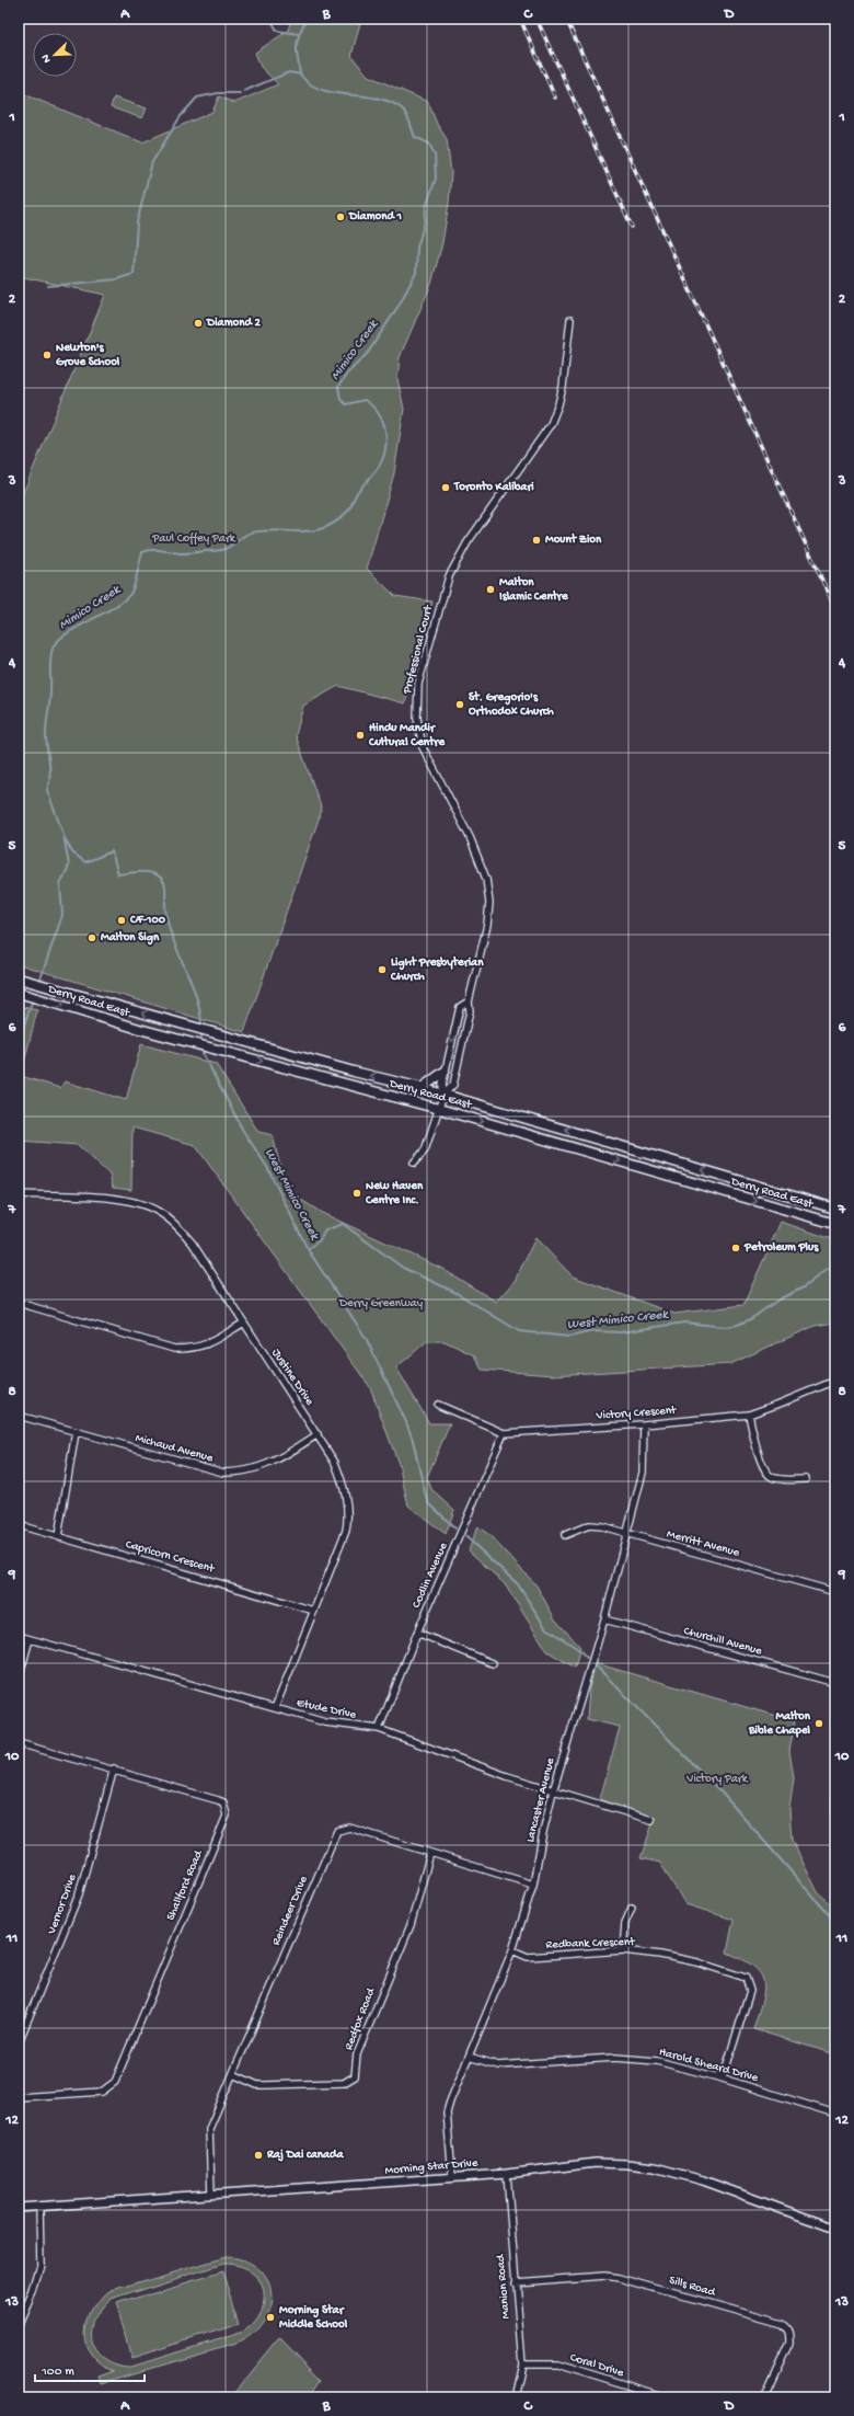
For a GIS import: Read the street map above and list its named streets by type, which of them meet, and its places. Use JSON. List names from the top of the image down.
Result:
{
  "streets": {
    "main road": ["Derry Road East"],
    "street": [
      "Professional Court",
      "Justine Drive",
      "Victory Crescent",
      "Michaud Avenue",
      "Merritt Avenue",
      "Capricorn Crescent",
      "Codlin Avenue",
      "Churchill Avenue",
      "Etude Drive",
      "Lancaster Avenue",
      "Shallford Road",
      "Vernor Drive",
      "Reindeer Drive",
      "Redbank Crescent",
      "Redfox Road",
      "Harold Sheard Drive",
      "Morning Star Drive",
      "Manion Road",
      "Sills Road",
      "Coral Drive"
    ]
  },
  "crossings": [
    ["Professional Court", "Derry Road East"],
    ["Justine Drive", "Michaud Avenue"],
    ["Justine Drive", "Capricorn Crescent"],
    ["Justine Drive", "Etude Drive"],
    ["Victory Crescent", "Codlin Avenue"],
    ["Victory Crescent", "Lancaster Avenue"],
    ["Merritt Avenue", "Lancaster Avenue"],
    ["Codlin Avenue", "Etude Drive"],
    ["Churchill Avenue", "Lancaster Avenue"],
    ["Etude Drive", "Lancaster Avenue"],
    ["Lancaster Avenue", "Reindeer Drive"],
    ["Lancaster Avenue", "Redbank Crescent"],
    ["Lancaster Avenue", "Harold Sheard Drive"],
    ["Lancaster Avenue", "Morning Star Drive"],
    ["Shallford Road", "Vernor Drive"],
    ["Reindeer Drive", "Redfox Road"],
    ["Reindeer Drive", "Morning Star Drive"],
    ["Redbank Crescent", "Harold Sheard Drive"],
    ["Morning Star Drive", "Manion Road"],
    ["Manion Road", "Sills Road"],
    ["Manion Road", "Coral Drive"]
  ],
  "water": ["Mimico Creek", "West Mimico Creek"],
  "parks": ["Paul Coffey Park", "Derry Greenway", "Victory Park"],
  "places": [
    "Diamond 1",
    "Diamond 2",
    "Newton's Grove School",
    "Toronto Kalibari",
    "Mount Zion",
    "Malton Islamic Centre",
    "St. Gregorio's Orthodox Church",
    "Hindu Mandir Cultural Centre",
    "CF-100",
    "Malton Sign",
    "Light Presbyterian Church",
    "New Haven Centre Inc.",
    "Petroleum Plus",
    "Malton Bible Chapel",
    "Raj Dai canada",
    "Morning Star Middle School"
  ],
  "scale_bar": "100 m",
  "north": "bottom left",
  "grid": {
    "columns": [
      "A",
      "B",
      "C",
      "D"
    ],
    "rows": [
      "1",
      "2",
      "3",
      "4",
      "5",
      "6",
      "7",
      "8",
      "9",
      "10",
      "11",
      "12",
      "13"
    ]
  }
}
